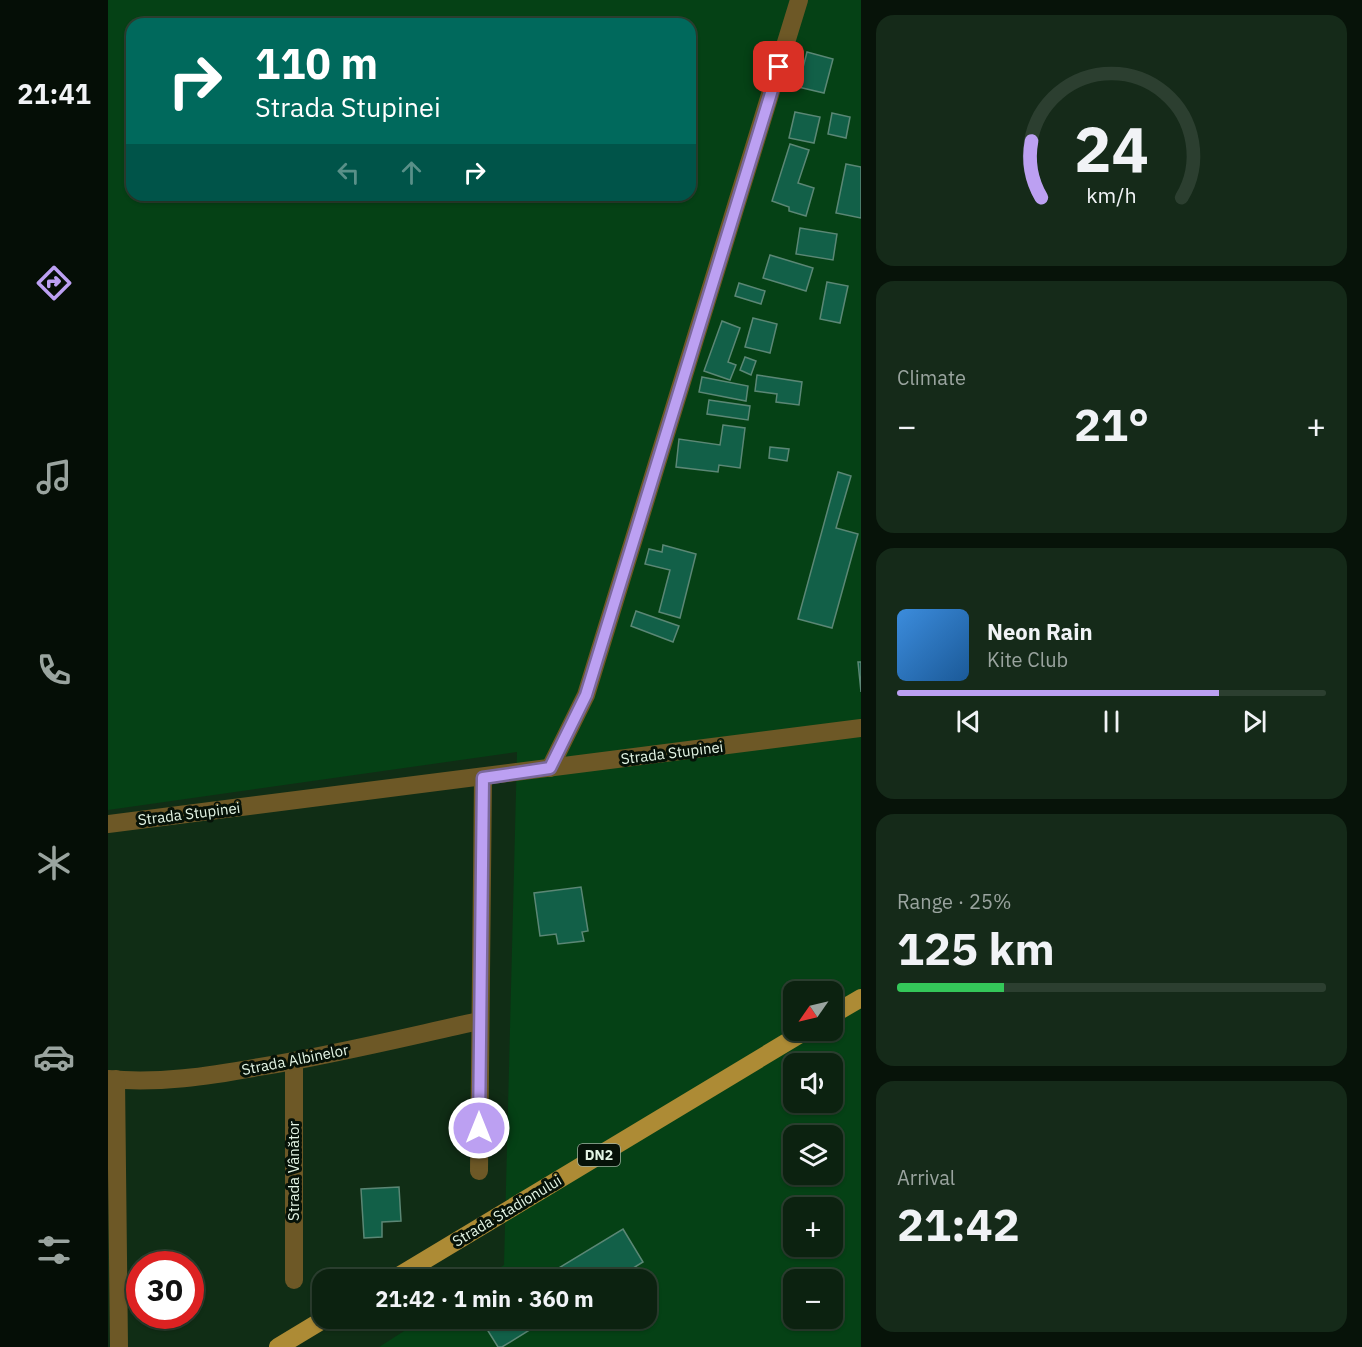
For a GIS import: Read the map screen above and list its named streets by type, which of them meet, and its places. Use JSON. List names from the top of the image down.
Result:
{
  "streets": {
    "main road": ["DN2", "Strada Stadionului"],
    "street": ["Strada Stupinei", "Strada Albinelor", "Strada Vânător"]
  },
  "crossings": [
    ["Strada Albinelor", "Strada Vânător"]
  ],
  "north": "bottom left",
  "page": {
    "tabs": "21:41",
    "turn": ["110 m", "Strada Stupinei"],
    "tile": [
      "Climate",
      ["Range · 25%", "125 km"],
      ["Arrival", "21:42"]
    ],
    "heat": ["−", "21°", "+"],
    "song": ["Neon Rain", "Kite Club"],
    "map_buttons": ["+", "−"],
    "limit": "30",
    "trip": "21:42 · 1 min · 360 m",
    "gauge": ["24", "km/h"]
  }
}
